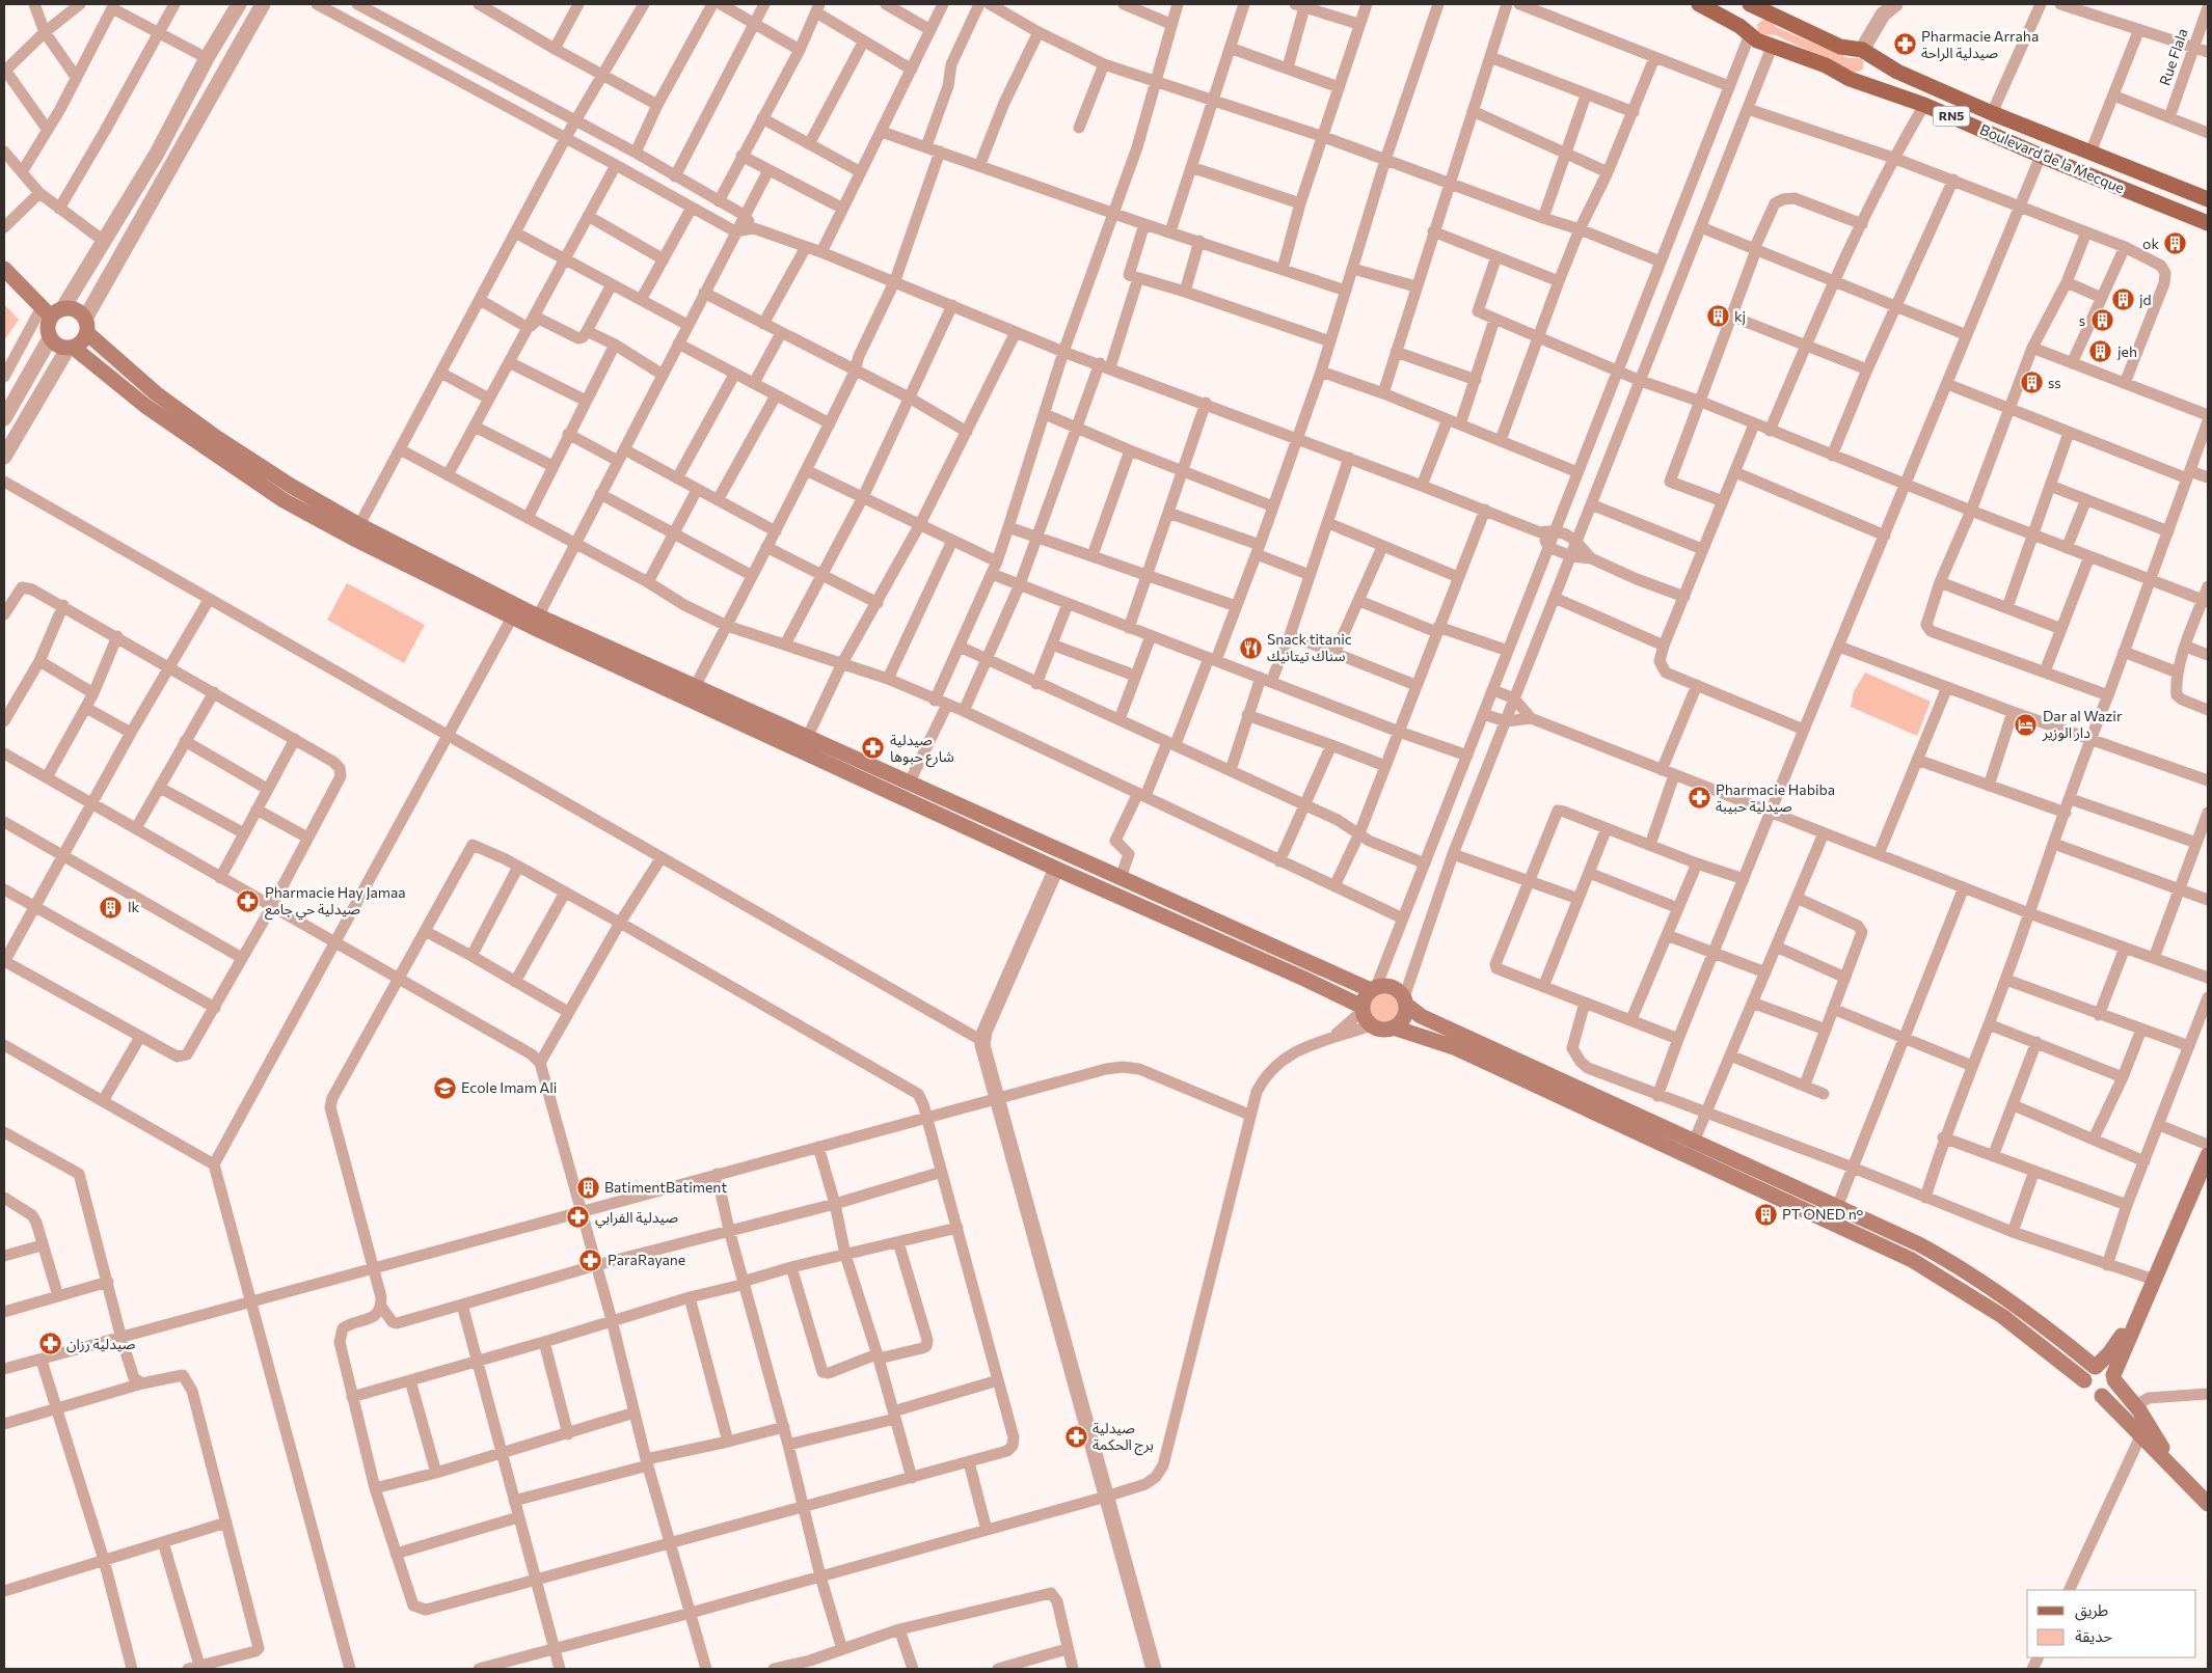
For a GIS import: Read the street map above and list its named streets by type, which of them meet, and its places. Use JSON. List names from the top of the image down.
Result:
{
  "streets": {
    "main road": ["RN5", "Boulevard de la Mecque"],
    "street": ["Rue Flala"]
  },
  "places": {
    "pharmacy": [
      "Pharmacie Arraha صيدلية الراحة",
      "صيدلية شارع حبوها",
      "Pharmacie Habiba صيدلية حبيبة",
      "Pharmacie Hay Jamaa صيدلية حي جامع",
      "صيدلية الفرابي",
      "ParaRayane",
      "صيدلية رزان",
      "صيدلية برج الحكمة"
    ],
    "building": [
      "ok",
      "jd",
      "kj",
      "s",
      "jeh",
      "ss",
      "lk",
      "BatimentBatiment",
      "PT ONED n°"
    ],
    "restaurant": ["Snack titanic سناك تيتانيك"],
    "hotel": ["Dar al Wazir دار الوزير"],
    "school or university": ["Ecole Imam Ali"]
  },
  "legend": ["طريق", "حديقة"]
}
